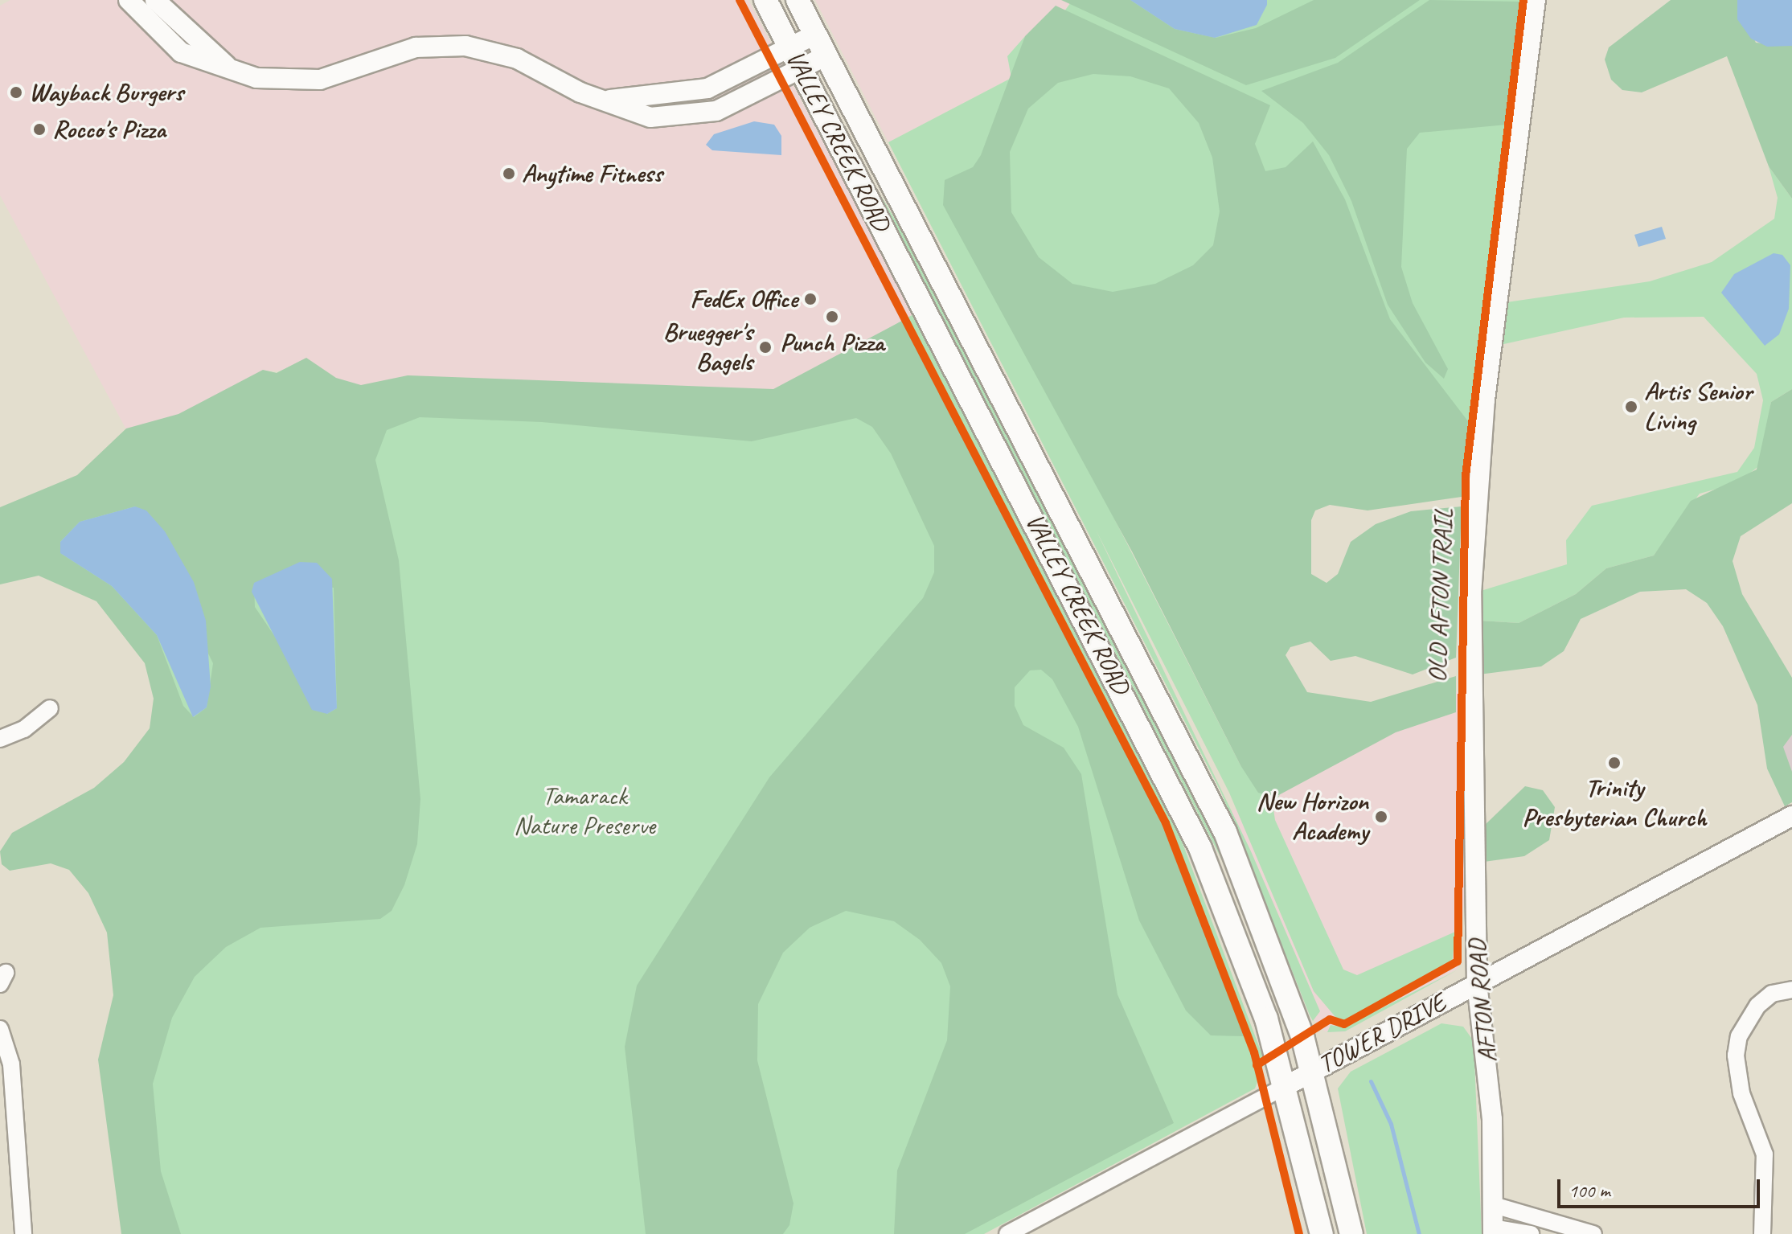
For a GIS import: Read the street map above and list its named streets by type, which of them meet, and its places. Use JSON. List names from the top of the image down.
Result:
{
  "streets": {
    "main road": ["VALLEY CREEK ROAD"],
    "street": ["AFTON ROAD", "TOWER DRIVE"],
    "cycle path": ["OLD AFTON TRAIL"]
  },
  "crossings": [
    ["VALLEY CREEK ROAD", "TOWER DRIVE"],
    ["AFTON ROAD", "TOWER DRIVE"]
  ],
  "parks": ["Tamarack Nature Preserve"],
  "places": [
    "Wayback Burgers",
    "Rocco's Pizza",
    "Anytime Fitness",
    "FedEx Office",
    "Punch Pizza",
    "Bruegger's Bagels",
    "Artis Senior Living",
    "Trinity Presbyterian Church",
    "New Horizon Academy"
  ],
  "scale_bar": "100 m"
}
